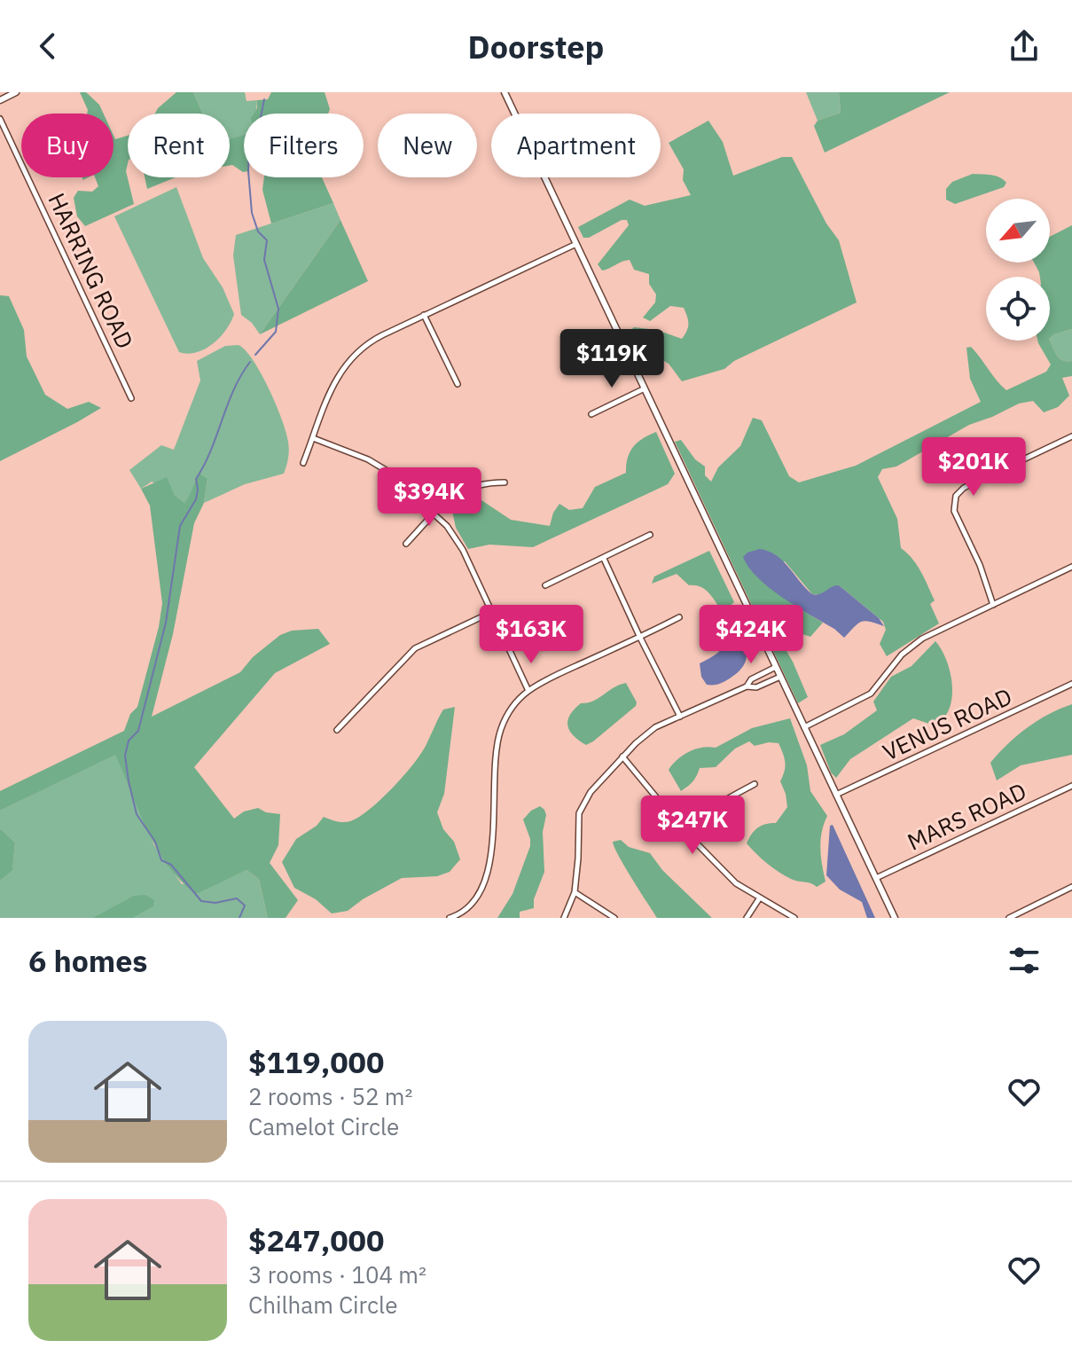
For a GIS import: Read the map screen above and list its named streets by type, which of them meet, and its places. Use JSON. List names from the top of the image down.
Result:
{
  "streets": {
    "street": ["HARRING ROAD", "VENUS ROAD", "MARS ROAD"]
  },
  "north": "bottom left",
  "page": {
    "header": "Doorstep",
    "chip": [
      "Buy",
      "Rent",
      "Filters",
      "New",
      "Apartment"
    ],
    "price": [
      "$119K",
      "$201K",
      "$394K",
      "$163K",
      "$424K",
      "$247K"
    ],
    "heading": "6 homes",
    "list": [
      {
        "name": "$119,000",
        "note": "2 rooms · 52 m² · Camelot Circle"
      },
      {
        "name": "$247,000",
        "note": "3 rooms · 104 m² · Chilham Circle"
      }
    ]
  }
}
